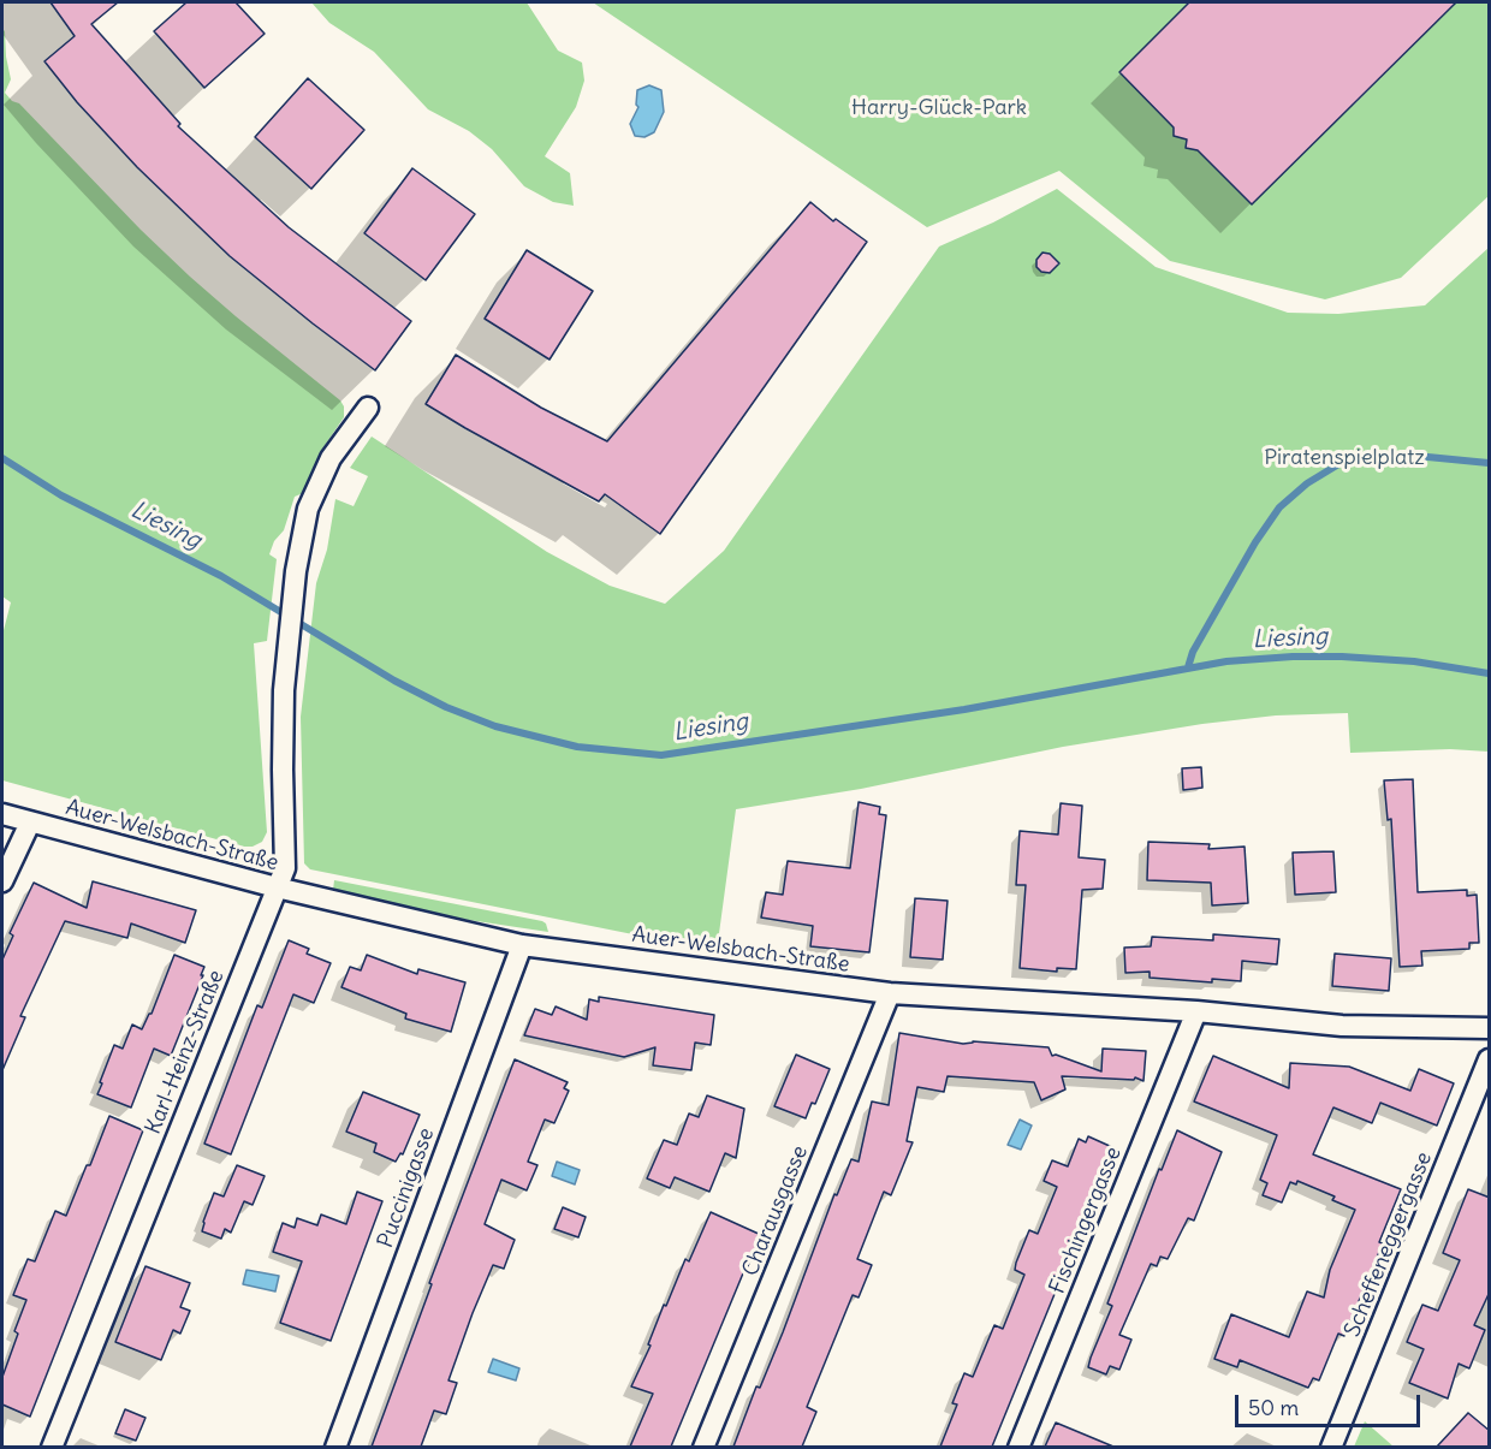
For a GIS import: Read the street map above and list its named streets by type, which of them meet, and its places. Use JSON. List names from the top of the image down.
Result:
{
  "streets": {
    "street": [
      "Auer-Welsbach-Straße",
      "Karl-Heinz-Straße",
      "Puccinigasse",
      "Charausgasse",
      "Fischingergasse",
      "Scheffeneggergasse"
    ]
  },
  "crossings": [
    ["Auer-Welsbach-Straße", "Karl-Heinz-Straße"],
    ["Auer-Welsbach-Straße", "Puccinigasse"],
    ["Auer-Welsbach-Straße", "Charausgasse"],
    ["Auer-Welsbach-Straße", "Fischingergasse"]
  ],
  "water": ["Liesing"],
  "parks": ["Harry-Glück-Park", "Piratenspielplatz"],
  "scale_bar": "50 m"
}
